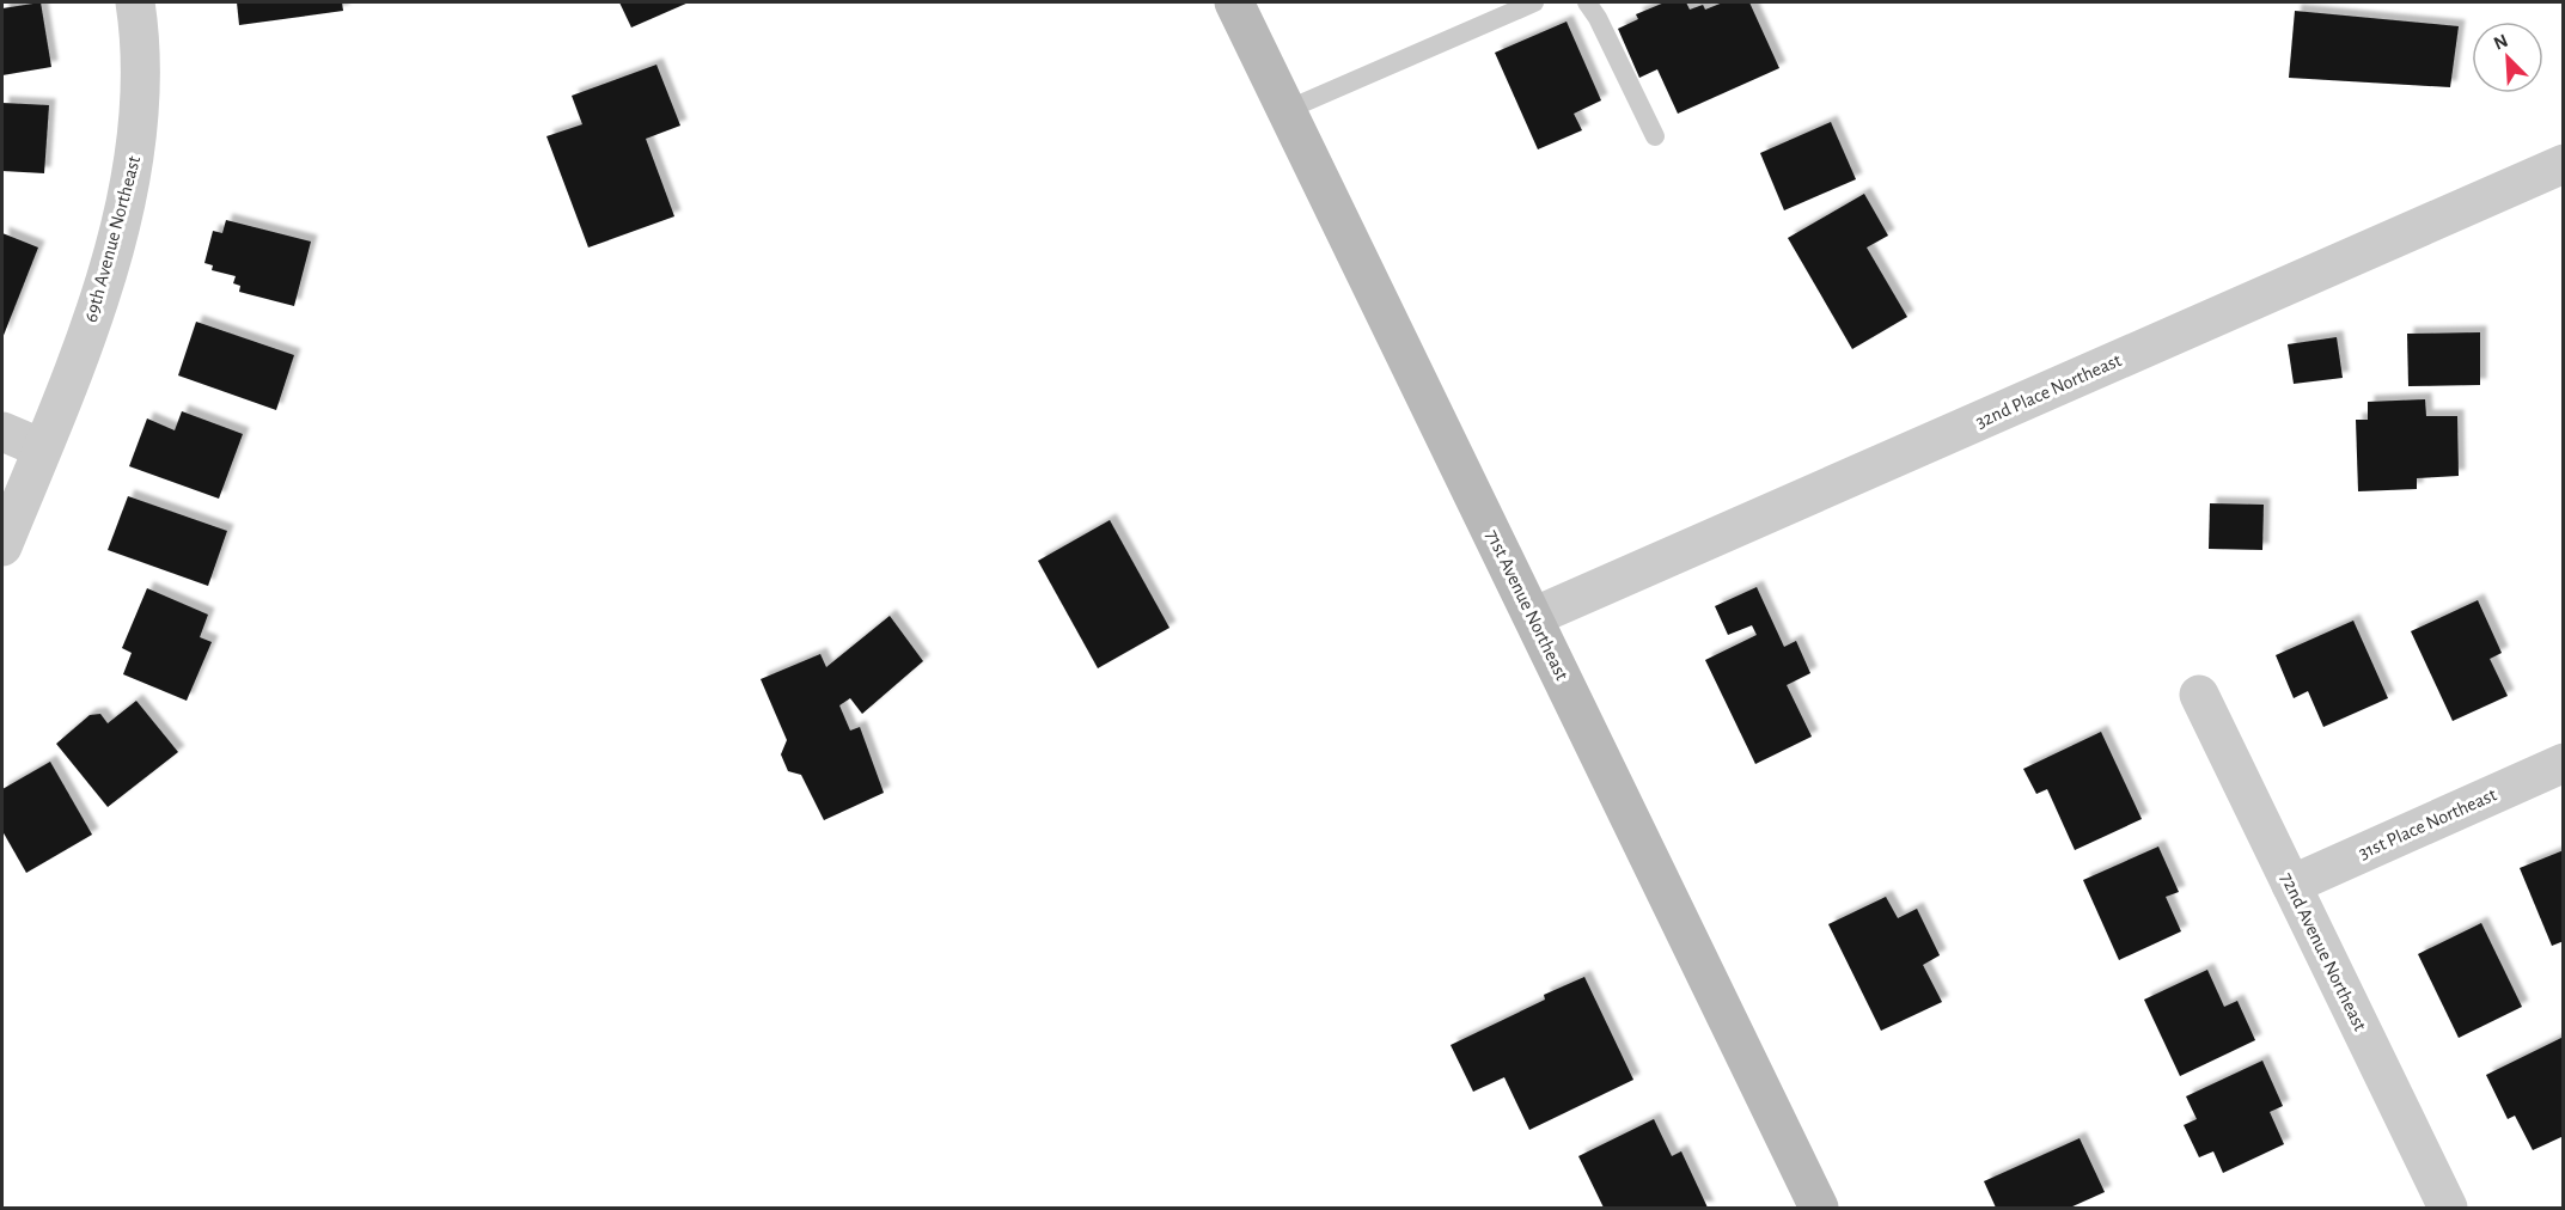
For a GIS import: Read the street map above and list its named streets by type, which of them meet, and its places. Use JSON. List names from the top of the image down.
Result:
{
  "streets": {
    "street": [
      "69th Avenue Northeast",
      "32nd Place Northeast",
      "71st Avenue Northeast",
      "31st Place Northeast",
      "72nd Avenue Northeast"
    ]
  },
  "crossings": [
    ["32nd Place Northeast", "71st Avenue Northeast"],
    ["31st Place Northeast", "72nd Avenue Northeast"]
  ],
  "north": "top left"
}
